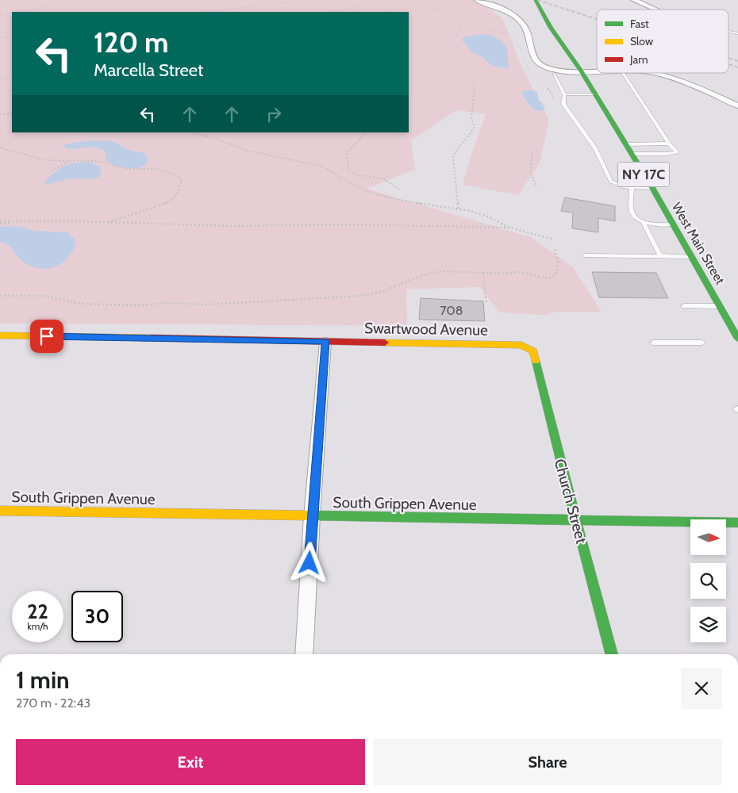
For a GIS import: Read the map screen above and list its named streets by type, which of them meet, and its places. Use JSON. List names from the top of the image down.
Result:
{
  "streets": {
    "street": [
      "NY 17C",
      "West Main Street",
      "Swartwood Avenue",
      "South Grippen Avenue",
      "Church Street"
    ]
  },
  "crossings": [
    ["Swartwood Avenue", "Church Street"],
    ["South Grippen Avenue", "Church Street"]
  ],
  "house_numbers": ["708"],
  "legend": ["Fast", "Slow", "Jam"],
  "north": "right",
  "page": {
    "turn": ["120 m", "Marcella Street"],
    "speed": "22 km/h",
    "limit": "30",
    "heading": ["1 min", "270 m · 22:43"],
    "buttons": ["Exit", "Share"]
  }
}
